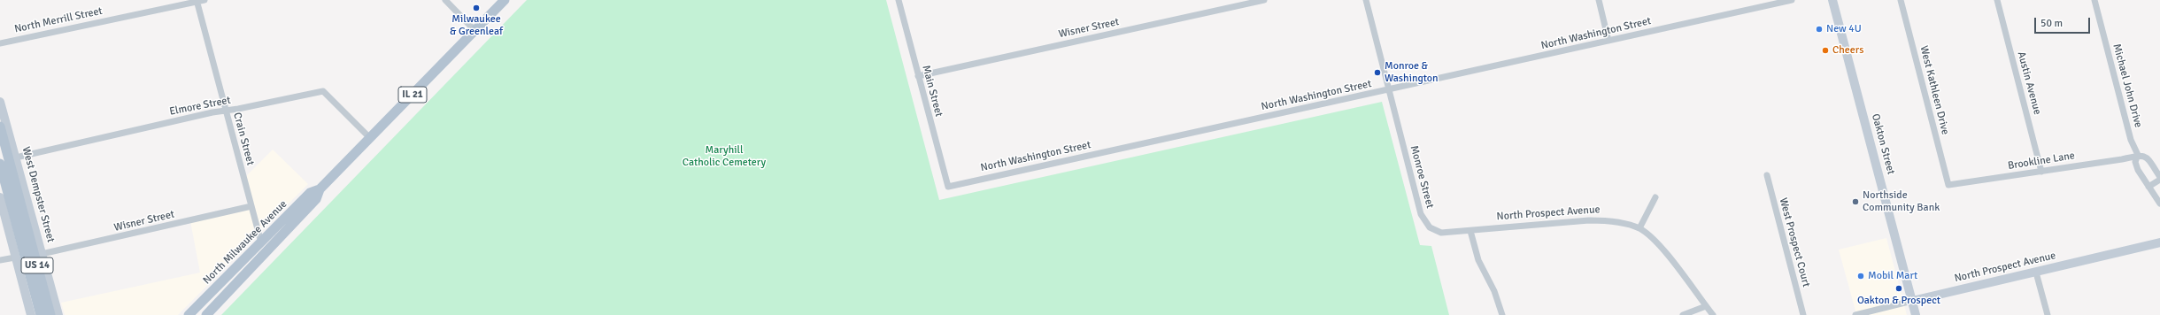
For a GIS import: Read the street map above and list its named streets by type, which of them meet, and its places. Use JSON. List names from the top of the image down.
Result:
{
  "streets": {
    "main road": [
      "IL 21",
      "West Dempster Street",
      "North Milwaukee Avenue",
      "US 14"
    ],
    "street": [
      "North Merrill Street",
      "Wisner Street",
      "North Washington Street",
      "Austin Avenue",
      "Michael John Drive",
      "West Kathleen Drive",
      "Main Street",
      "Elmore Street",
      "Crain Street",
      "Oakton Street",
      "Brookline Lane",
      "Monroe Street",
      "North Prospect Avenue",
      "West Prospect Court"
    ]
  },
  "crossings": [
    ["North Merrill Street", "Crain Street"],
    ["Wisner Street", "Main Street"],
    ["Wisner Street", "Crain Street"],
    ["Wisner Street", "West Dempster Street"],
    ["North Washington Street", "Main Street"],
    ["North Washington Street", "Monroe Street"],
    ["Austin Avenue", "Brookline Lane"],
    ["Michael John Drive", "Brookline Lane"],
    ["West Kathleen Drive", "Brookline Lane"],
    ["Elmore Street", "Crain Street"],
    ["Elmore Street", "West Dempster Street"],
    ["Elmore Street", "North Milwaukee Avenue"],
    ["Crain Street", "North Milwaukee Avenue"],
    ["Oakton Street", "North Prospect Avenue"],
    ["Monroe Street", "North Prospect Avenue"]
  ],
  "parks": ["Maryhill Catholic Cemetery"],
  "places": [
    "Milwaukee & Greenleaf",
    "New 4U",
    "Cheers",
    "Monroe & Washington",
    "Northside Community Bank",
    "Mobil Mart",
    "Oakton & Prospect"
  ],
  "scale_bar": "50 m"
}
